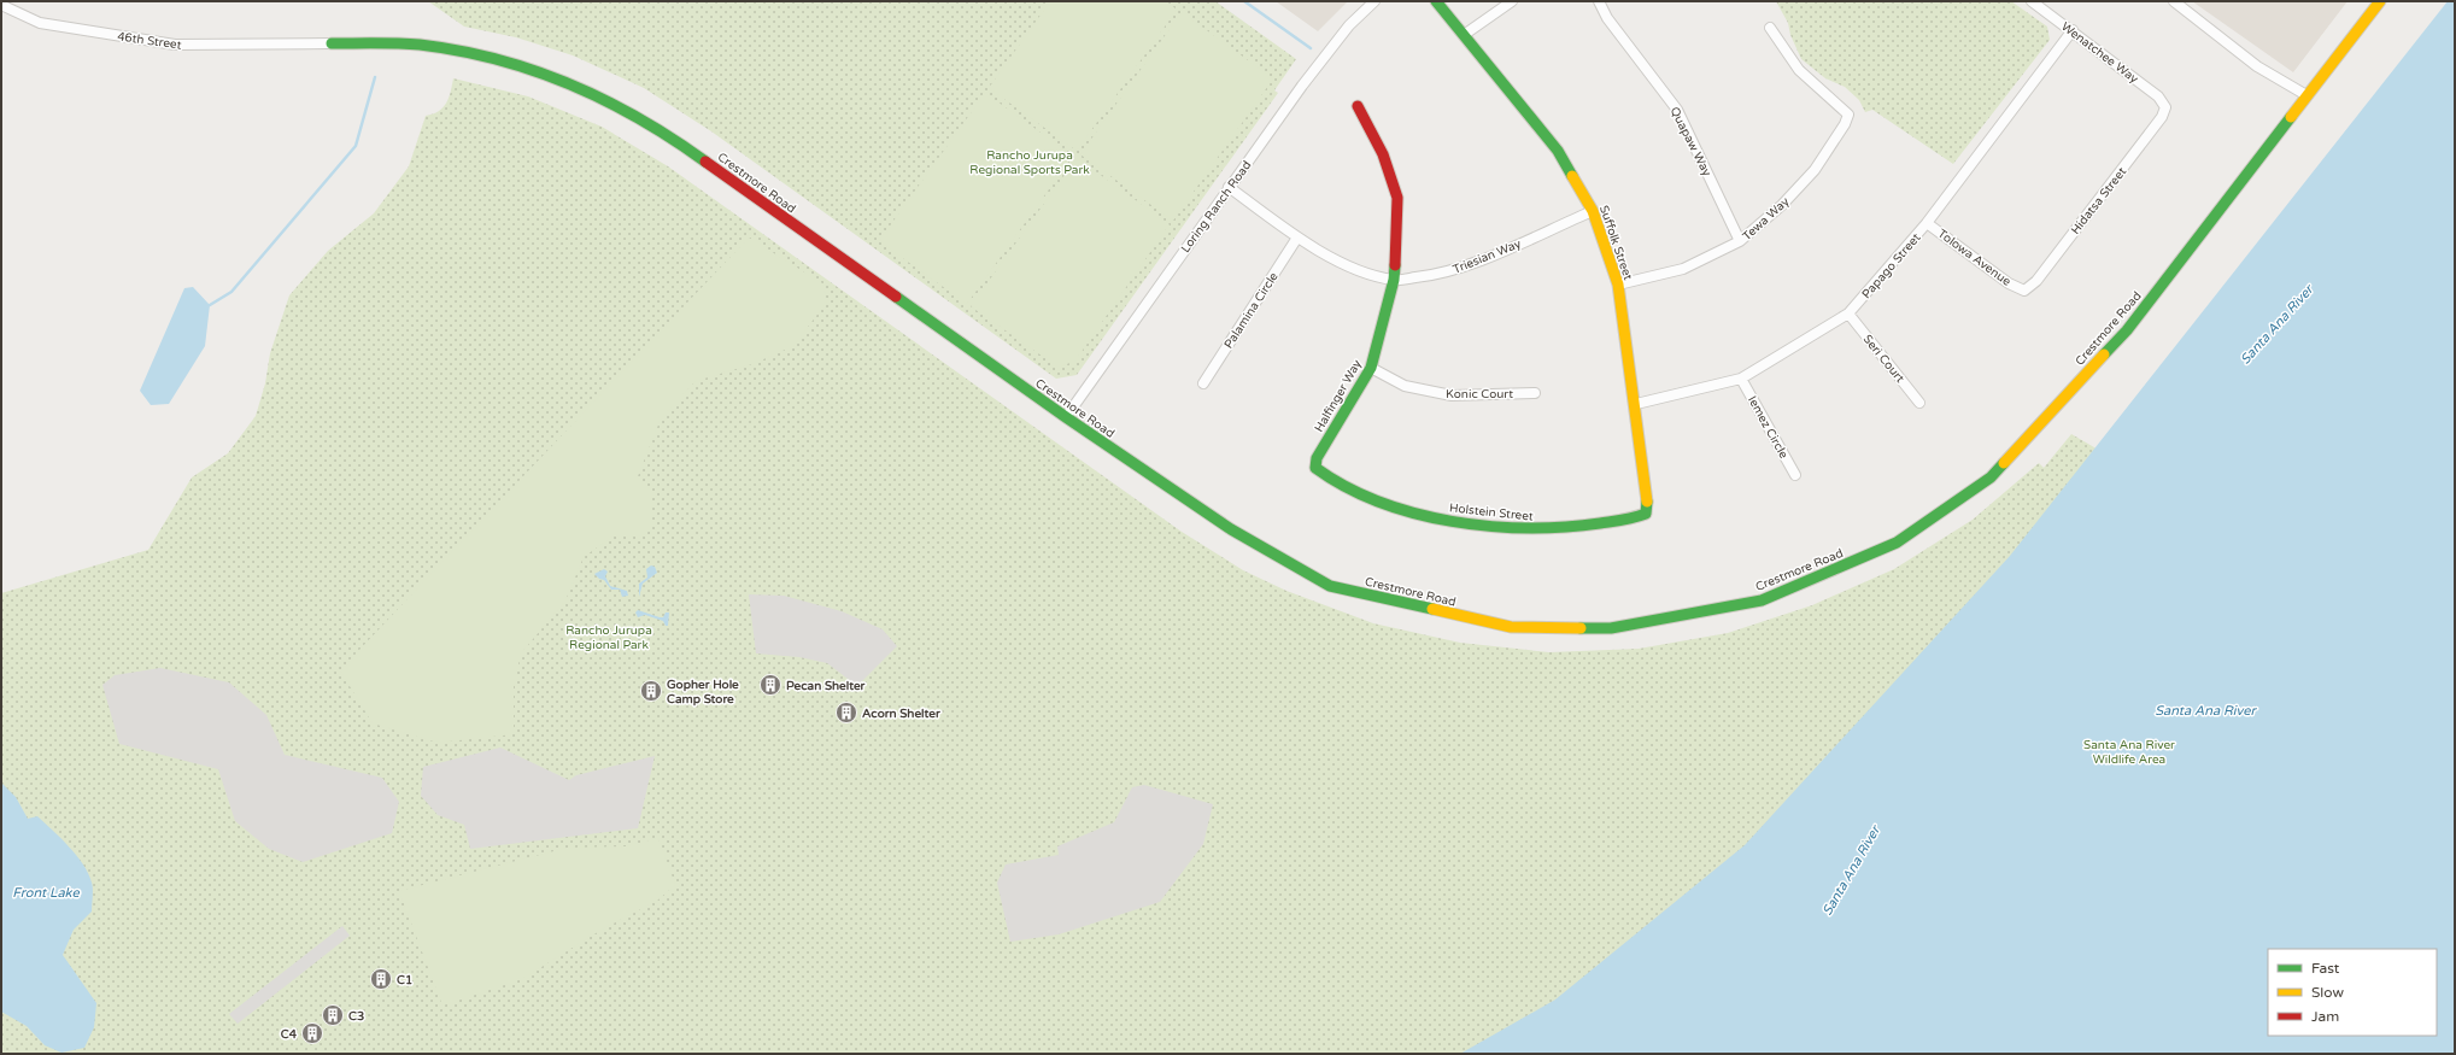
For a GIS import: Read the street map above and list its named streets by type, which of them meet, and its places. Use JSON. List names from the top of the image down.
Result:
{
  "streets": {
    "street": [
      "46th Street",
      "Wenatchee Way",
      "Quapaw Way",
      "Crestmore Road",
      "Hidatsa Street",
      "Loring Ranch Road",
      "Tewa Way",
      "Suffolk Street",
      "Triesian Way",
      "Tolowa Avenue",
      "Papago Street",
      "Palamina Circle",
      "Seri Court",
      "Konic Court",
      "Halfinger Way",
      "Iemez Circle",
      "Holstein Street"
    ]
  },
  "crossings": [
    ["46th Street", "Crestmore Road"],
    ["Wenatchee Way", "Hidatsa Street"],
    ["Wenatchee Way", "Papago Street"],
    ["Quapaw Way", "Tewa Way"],
    ["Crestmore Road", "Loring Ranch Road"],
    ["Hidatsa Street", "Tolowa Avenue"],
    ["Loring Ranch Road", "Triesian Way"],
    ["Tewa Way", "Suffolk Street"],
    ["Suffolk Street", "Triesian Way"],
    ["Suffolk Street", "Papago Street"],
    ["Suffolk Street", "Holstein Street"],
    ["Triesian Way", "Palamina Circle"],
    ["Triesian Way", "Halfinger Way"],
    ["Tolowa Avenue", "Papago Street"],
    ["Papago Street", "Seri Court"],
    ["Papago Street", "Iemez Circle"],
    ["Konic Court", "Halfinger Way"],
    ["Halfinger Way", "Holstein Street"]
  ],
  "water": ["Santa Ana River", "Front Lake"],
  "parks": ["Rancho Jurupa Regional Sports Park", "Rancho Jurupa Regional Park", "Santa Ana River Wildlife Area"],
  "places": {
    "building": [
      "Pecan Shelter",
      "Gopher Hole Camp Store",
      "Acorn Shelter",
      "C1",
      "C3",
      "C4"
    ]
  },
  "legend": ["Fast", "Slow", "Jam"]
}
